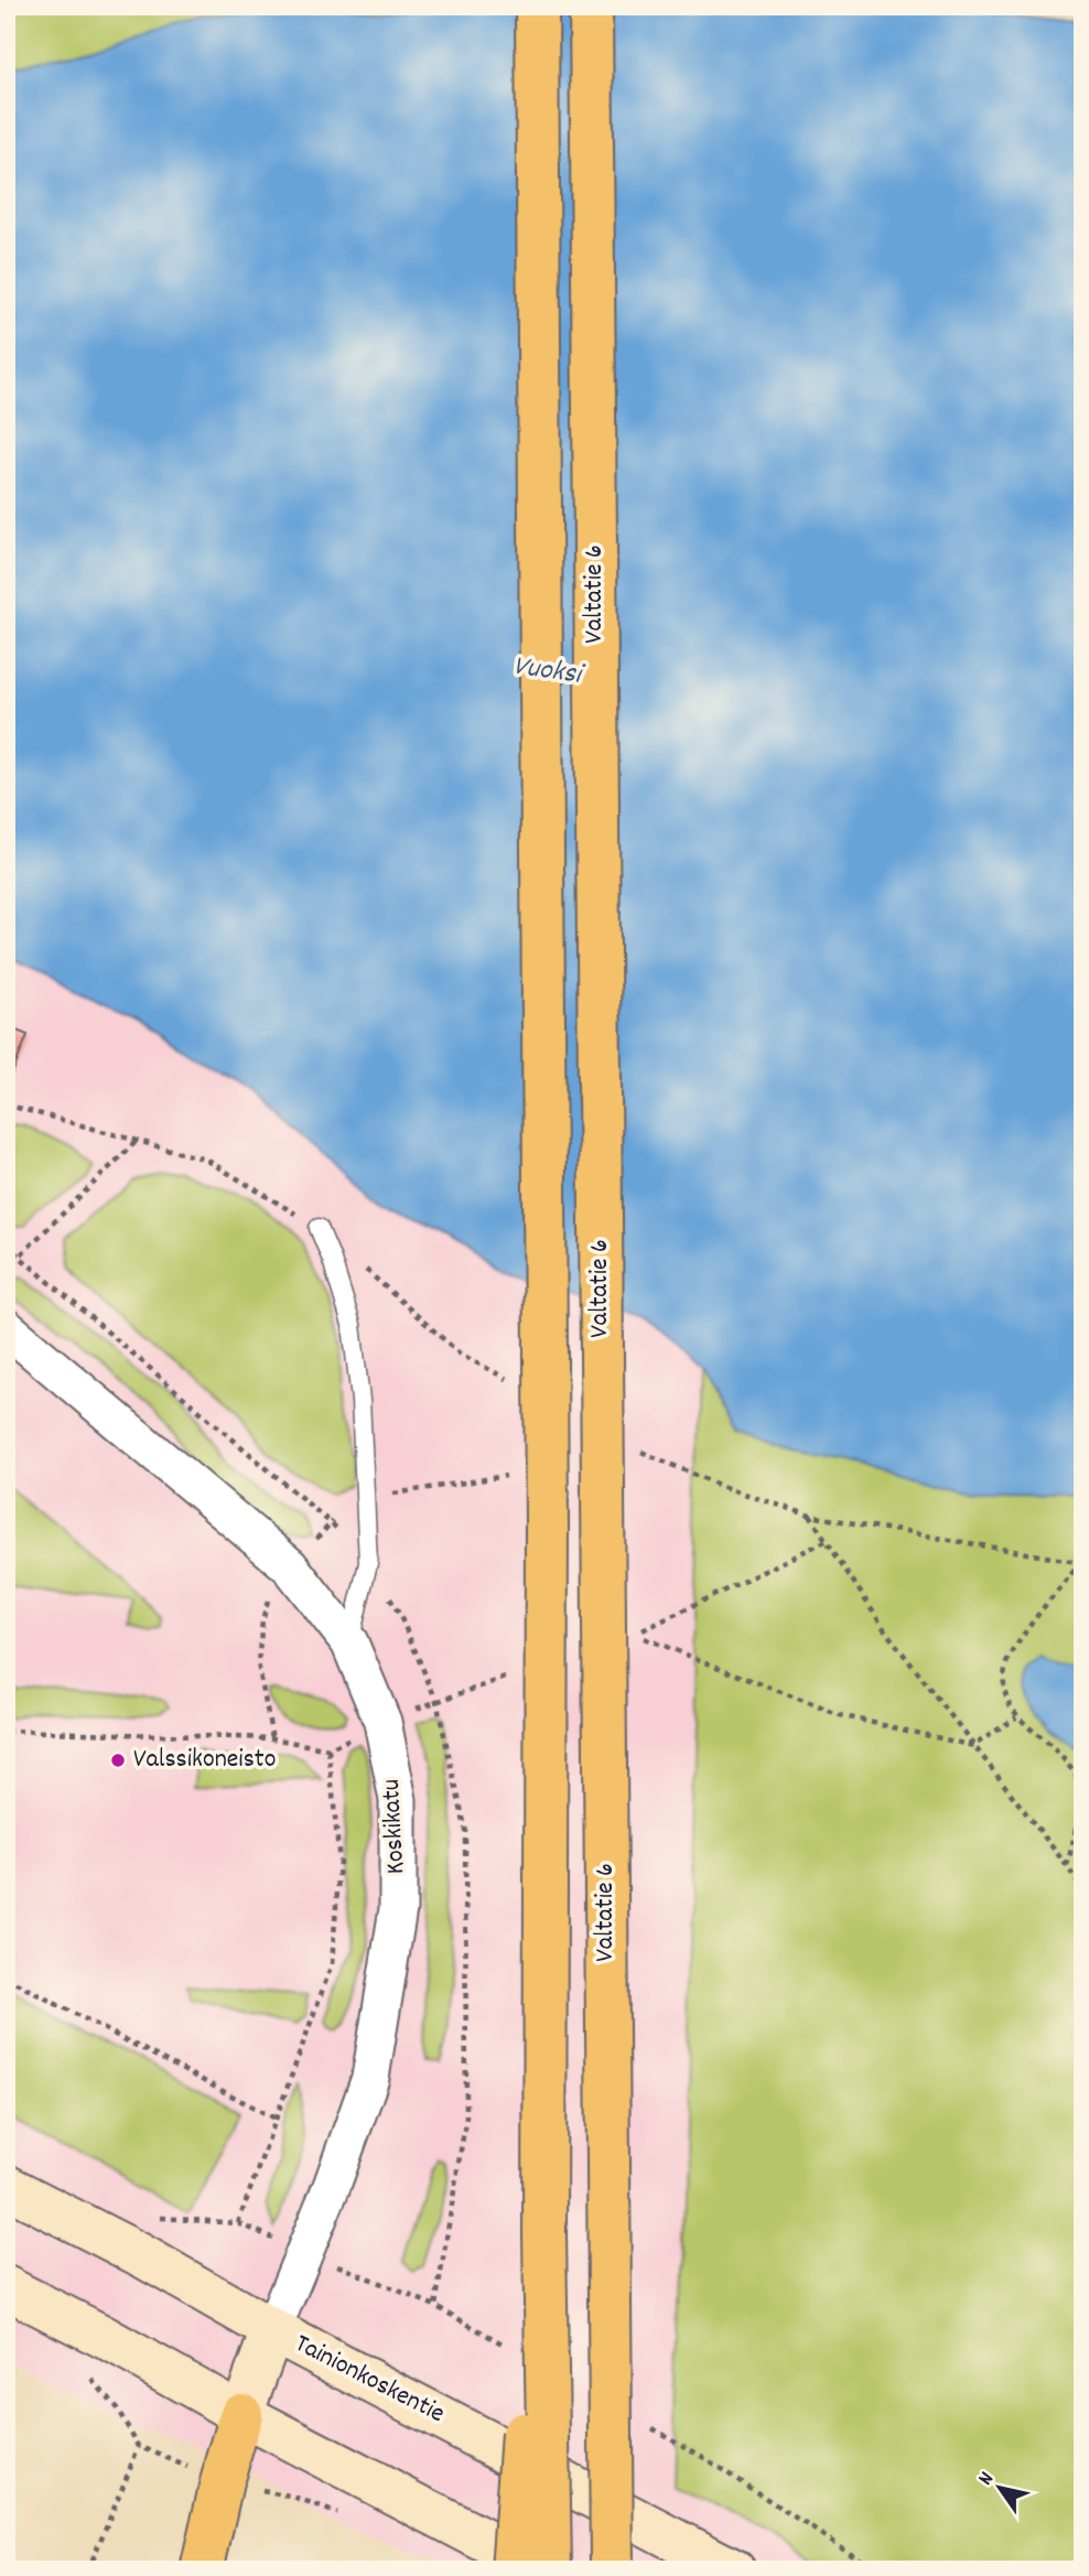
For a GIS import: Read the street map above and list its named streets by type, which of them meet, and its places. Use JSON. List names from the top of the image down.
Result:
{
  "streets": {
    "highway": ["Valtatie 6"],
    "main road": ["Koskikatu", "Tainionkoskentie"]
  },
  "crossings": [
    ["Koskikatu", "Tainionkoskentie"]
  ],
  "water": ["Vuoksi"],
  "places": ["Valssikoneisto"],
  "north": "top left"
}
